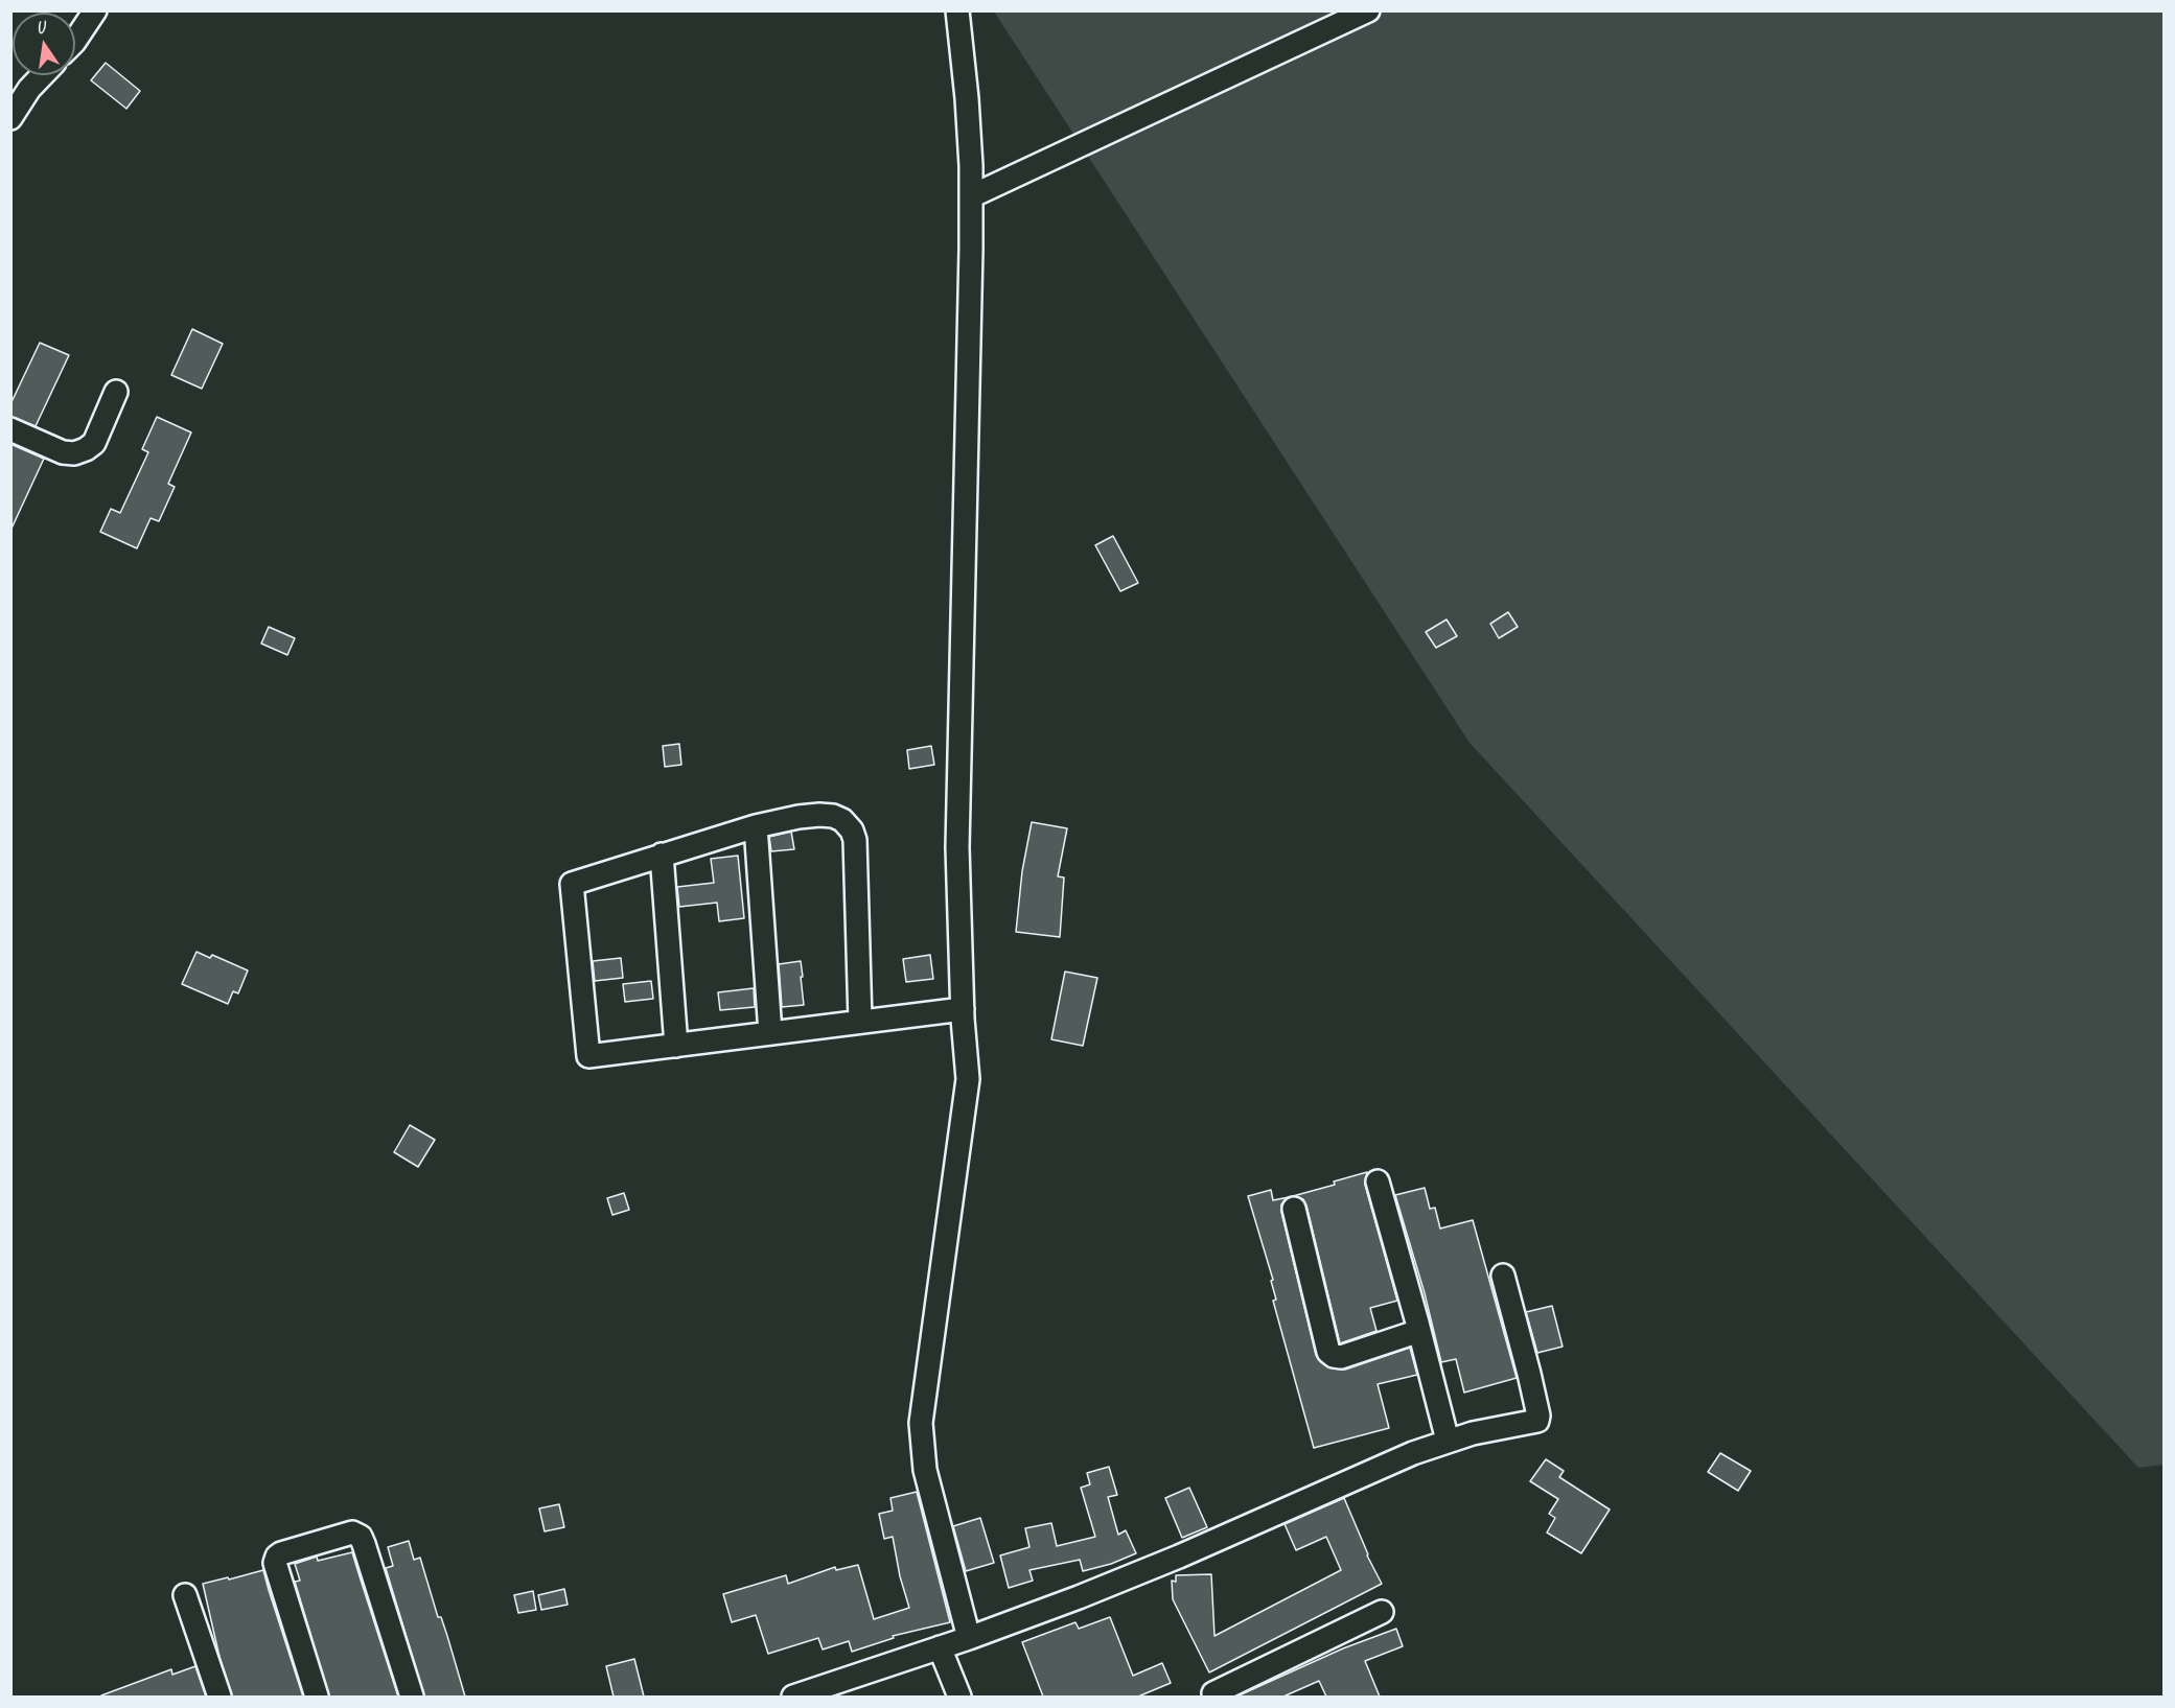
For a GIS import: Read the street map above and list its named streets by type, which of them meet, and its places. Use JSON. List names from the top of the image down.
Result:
{
  "north": "top"
}
